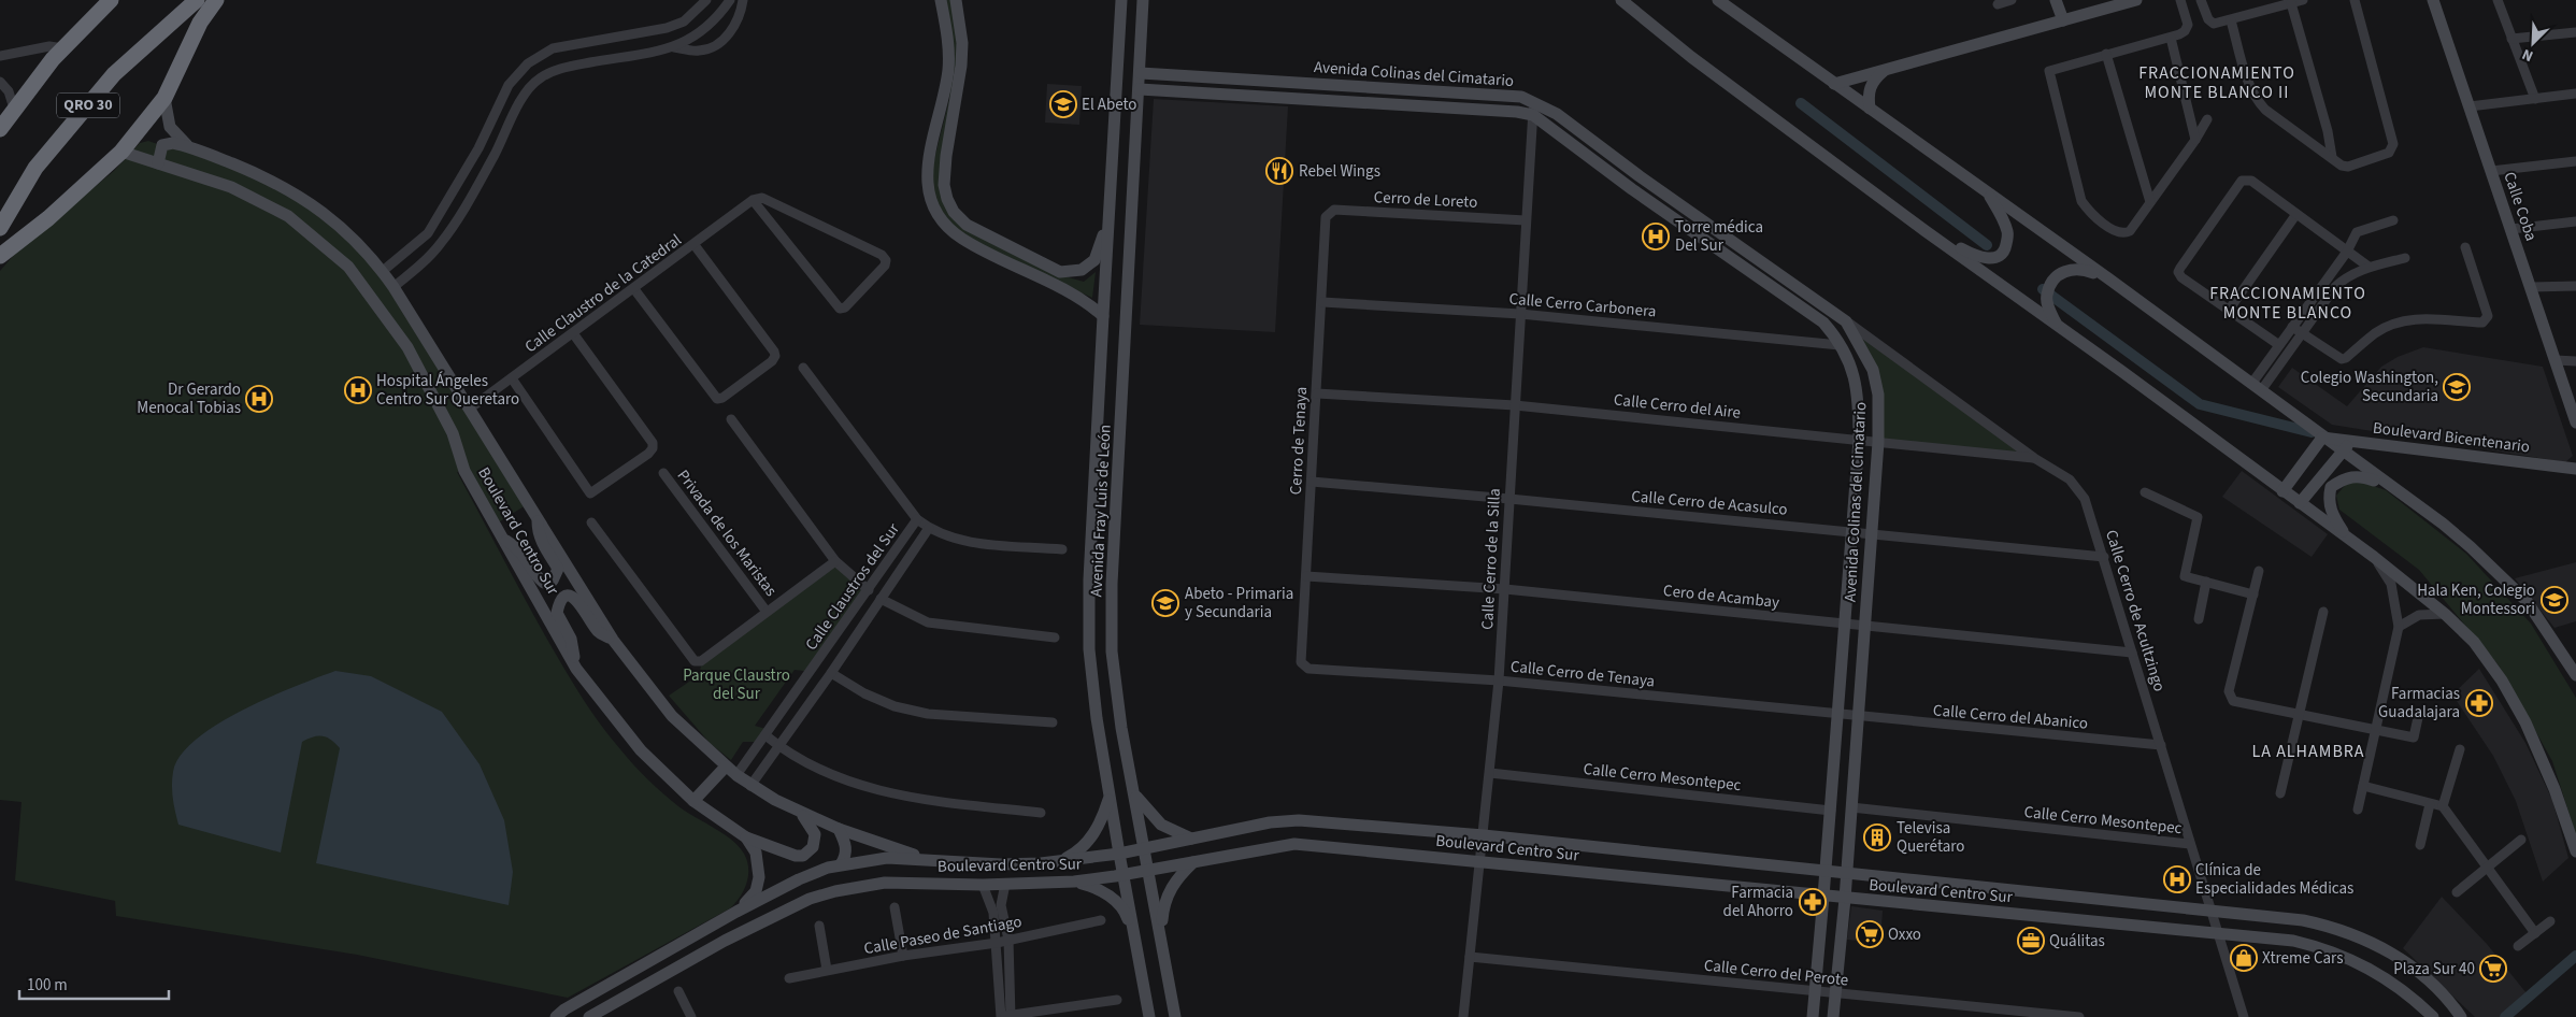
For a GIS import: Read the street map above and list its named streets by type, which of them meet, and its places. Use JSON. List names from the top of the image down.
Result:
{
  "streets": {
    "highway": ["QRO 30"],
    "street": [
      "Avenida Colinas del Cimatario",
      "Cerro de Loreto",
      "Calle Coba",
      "Calle Claustro de la Catedral",
      "Calle Cerro Carbonera",
      "Calle Cerro del Aire",
      "Boulevard Bicentenario",
      "Cerro de Tenaya",
      "Calle Cerro de Acasulco",
      "Avenida Fray Luis de León",
      "Boulevard Centro Sur",
      "Privada de los Maristas",
      "Calle Cerro de la Silla",
      "Calle Claustros del Sur",
      "Cero de Acambay",
      "Calle Cerro de Acultzingo",
      "Calle Cerro de Tenaya",
      "Calle Cerro del Abanico",
      "Calle Cerro Mesontepec",
      "Calle Paseo de Santiago",
      "Calle Cerro del Perote"
    ]
  },
  "crossings": [
    ["Avenida Colinas del Cimatario", "Calle Cerro Carbonera"],
    ["Avenida Colinas del Cimatario", "Calle Cerro del Aire"],
    ["Avenida Colinas del Cimatario", "Calle Cerro de Acasulco"],
    ["Avenida Colinas del Cimatario", "Avenida Fray Luis de León"],
    ["Avenida Colinas del Cimatario", "Boulevard Centro Sur"],
    ["Avenida Colinas del Cimatario", "Calle Cerro de la Silla"],
    ["Avenida Colinas del Cimatario", "Cero de Acambay"],
    ["Avenida Colinas del Cimatario", "Calle Cerro de Acultzingo"],
    ["Avenida Colinas del Cimatario", "Calle Cerro de Tenaya"],
    ["Avenida Colinas del Cimatario", "Calle Cerro del Abanico"],
    ["Avenida Colinas del Cimatario", "Calle Cerro Mesontepec"],
    ["Avenida Colinas del Cimatario", "Calle Cerro del Perote"],
    ["Cerro de Loreto", "Cerro de Tenaya"],
    ["Cerro de Loreto", "Calle Cerro de la Silla"],
    ["Calle Claustro de la Catedral", "Boulevard Centro Sur"],
    ["Calle Cerro Carbonera", "Cerro de Tenaya"],
    ["Calle Cerro Carbonera", "Calle Cerro de la Silla"],
    ["Calle Cerro del Aire", "Cerro de Tenaya"],
    ["Calle Cerro del Aire", "Calle Cerro de la Silla"],
    ["Calle Cerro del Aire", "Calle Cerro de Acultzingo"],
    ["Cerro de Tenaya", "Calle Cerro de Acasulco"],
    ["Cerro de Tenaya", "Cero de Acambay"],
    ["Cerro de Tenaya", "Calle Cerro de Tenaya"],
    ["Calle Cerro de Acasulco", "Calle Cerro de la Silla"],
    ["Calle Cerro de Acasulco", "Calle Cerro de Acultzingo"],
    ["Avenida Fray Luis de León", "Boulevard Centro Sur"],
    ["Boulevard Centro Sur", "Calle Cerro de la Silla"],
    ["Boulevard Centro Sur", "Calle Claustros del Sur"],
    ["Boulevard Centro Sur", "Calle Cerro de Acultzingo"],
    ["Calle Cerro de la Silla", "Cero de Acambay"],
    ["Calle Cerro de la Silla", "Calle Cerro de Tenaya"],
    ["Calle Cerro de la Silla", "Calle Cerro Mesontepec"],
    ["Calle Cerro de la Silla", "Calle Cerro del Perote"],
    ["Cero de Acambay", "Calle Cerro de Acultzingo"],
    ["Calle Cerro de Acultzingo", "Calle Cerro del Abanico"],
    ["Calle Cerro de Acultzingo", "Calle Cerro Mesontepec"],
    ["Calle Cerro de Tenaya", "Calle Cerro del Abanico"]
  ],
  "districts": ["FRACCIONAMIENTO MONTE BLANCO II", "FRACCIONAMIENTO MONTE BLANCO", "LA ALHAMBRA"],
  "parks": ["Parque Claustro del Sur"],
  "places": {
    "school or university": [
      "El Abeto",
      "Colegio Washington, Secundaria",
      "Hala Ken, Colegio Montessori",
      "Abeto - Primaria y Secundaria"
    ],
    "restaurant": ["Rebel Wings"],
    "hospital": [
      "Torre médica Del Sur",
      "Hospital Ángeles Centro Sur Queretaro",
      "Dr Gerardo Menocal Tobias",
      "Clínica de Especialidades Médicas"
    ],
    "pharmacy": ["Farmacias Guadalajara", "Farmacia del Ahorro"],
    "building": ["Televisa Querétaro"],
    "supermarket": ["Oxxo", "Plaza Sur 40"],
    "office": ["Quálitas"],
    "shop": ["Xtreme Cars"]
  },
  "scale_bar": "100 m",
  "north": "bottom left"
}
